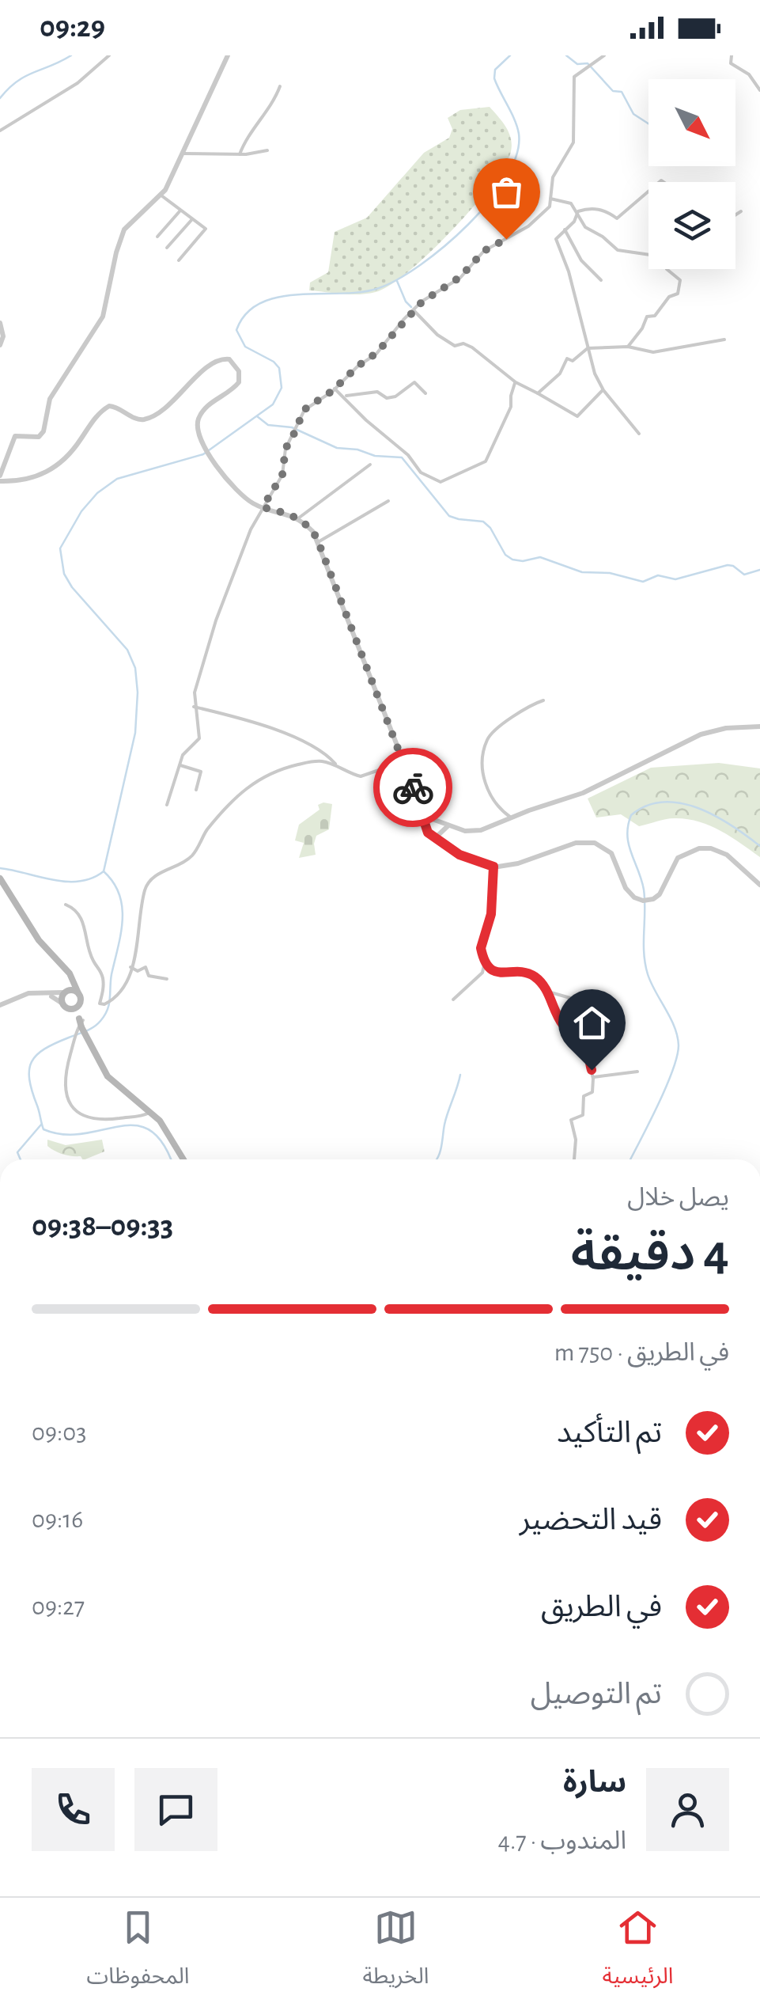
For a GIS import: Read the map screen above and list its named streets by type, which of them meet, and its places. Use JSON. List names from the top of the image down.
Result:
{
  "north": "bottom right",
  "page": {
    "status": "09:29",
    "heading": ["4 دقيقة", "يصل خلال", "09:33–09:38"],
    "panel": ["سارة", "المندوب · 4.7"],
    "bar": "في الطريق · 750 m",
    "list": [
      ["تم التأكيد", "09:03"],
      ["قيد التحضير", "09:16"],
      ["في الطريق", "09:27"],
      "تم التوصيل"
    ],
    "tabs": ["الرئيسية", "الخريطة", "المحفوظات"]
  }
}
